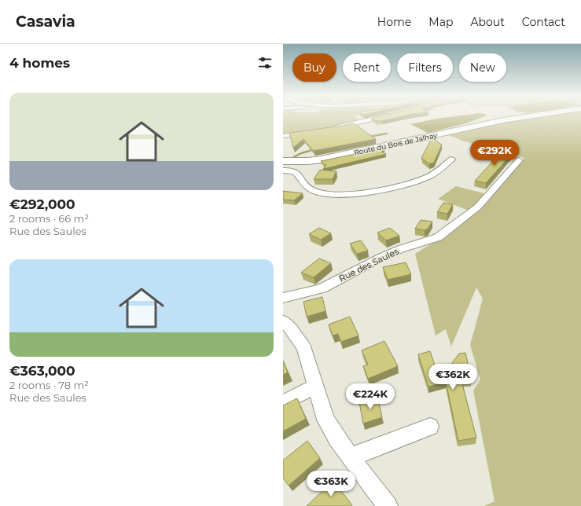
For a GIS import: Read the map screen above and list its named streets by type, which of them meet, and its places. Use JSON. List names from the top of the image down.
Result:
{
  "streets": {
    "main road": ["Route du Bois de Jalhay"],
    "street": ["Rue des Saules"]
  },
  "page": {
    "header": "Casavia",
    "nav": [
      "Home",
      "Map",
      "About",
      "Contact"
    ],
    "heading": "4 homes",
    "chip": [
      "Buy",
      "Rent",
      "Filters",
      "New"
    ],
    "list": [
      {
        "name": "€292,000",
        "note": "2 rooms · 66 m² · Rue des Saules"
      },
      {
        "name": "€363,000",
        "note": "2 rooms · 78 m² · Rue des Saules"
      }
    ],
    "price": [
      "€292K",
      "€362K",
      "€224K",
      "€363K"
    ]
  }
}
